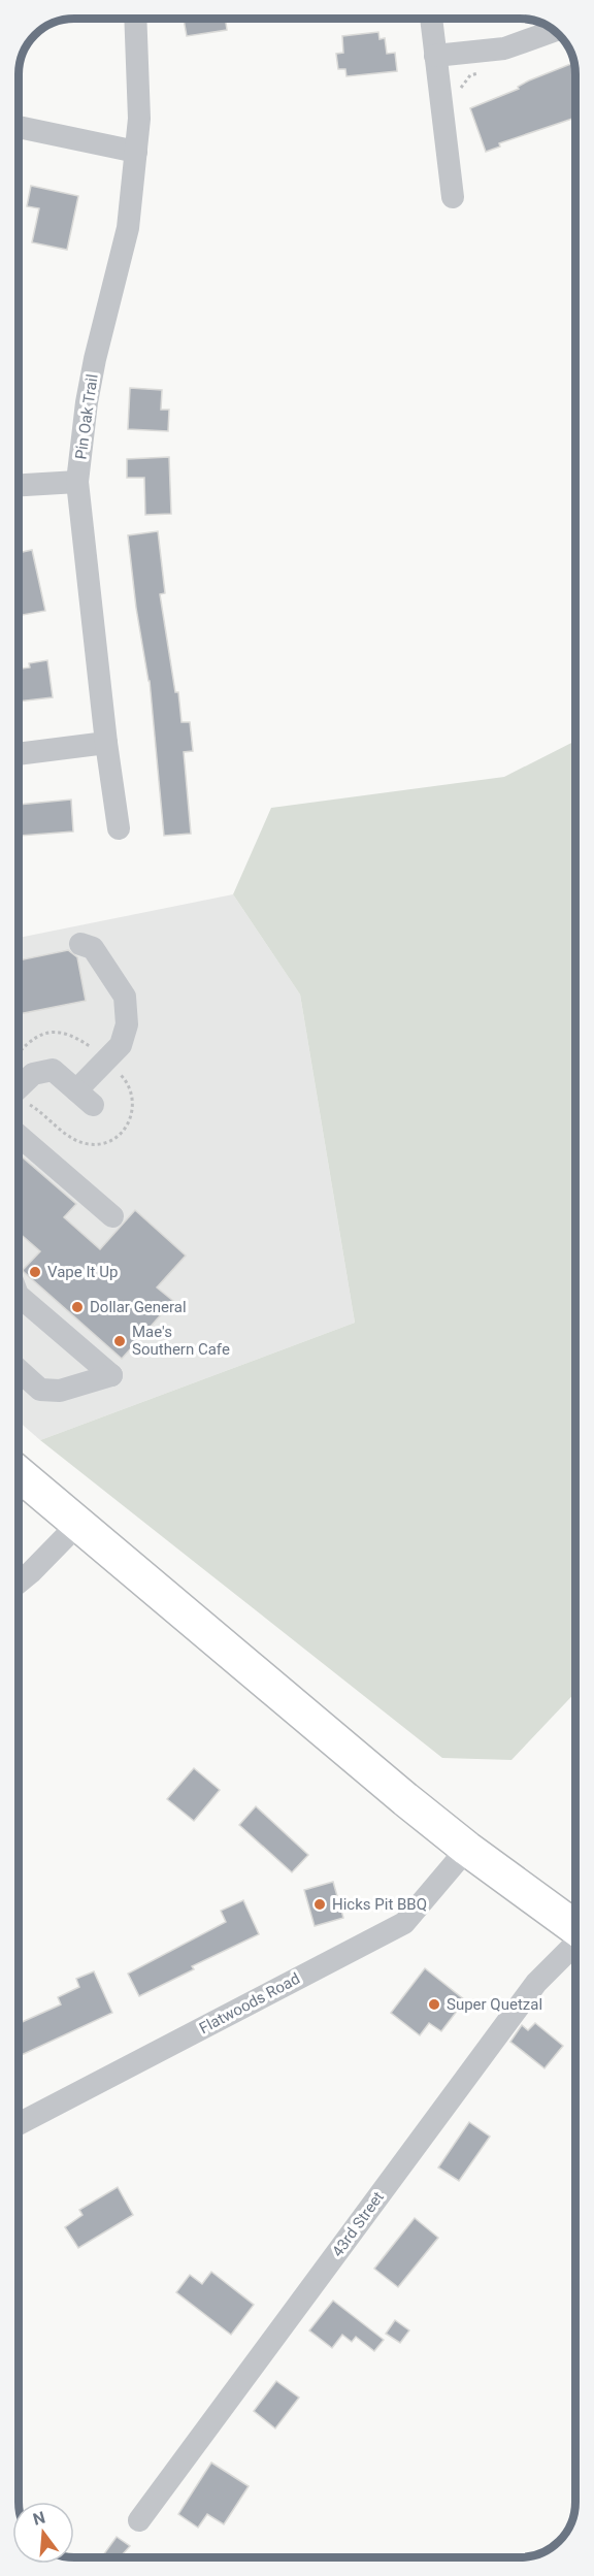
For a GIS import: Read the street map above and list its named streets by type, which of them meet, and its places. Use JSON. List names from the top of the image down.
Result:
{
  "streets": {
    "street": ["Pin Oak Trail", "Flatwoods Road", "43rd Street"]
  },
  "places": [
    "Vape It Up",
    "Dollar General",
    "Mae's Southern Cafe",
    "Hicks Pit BBQ",
    "Super Quetzal"
  ],
  "north": "top"
}
